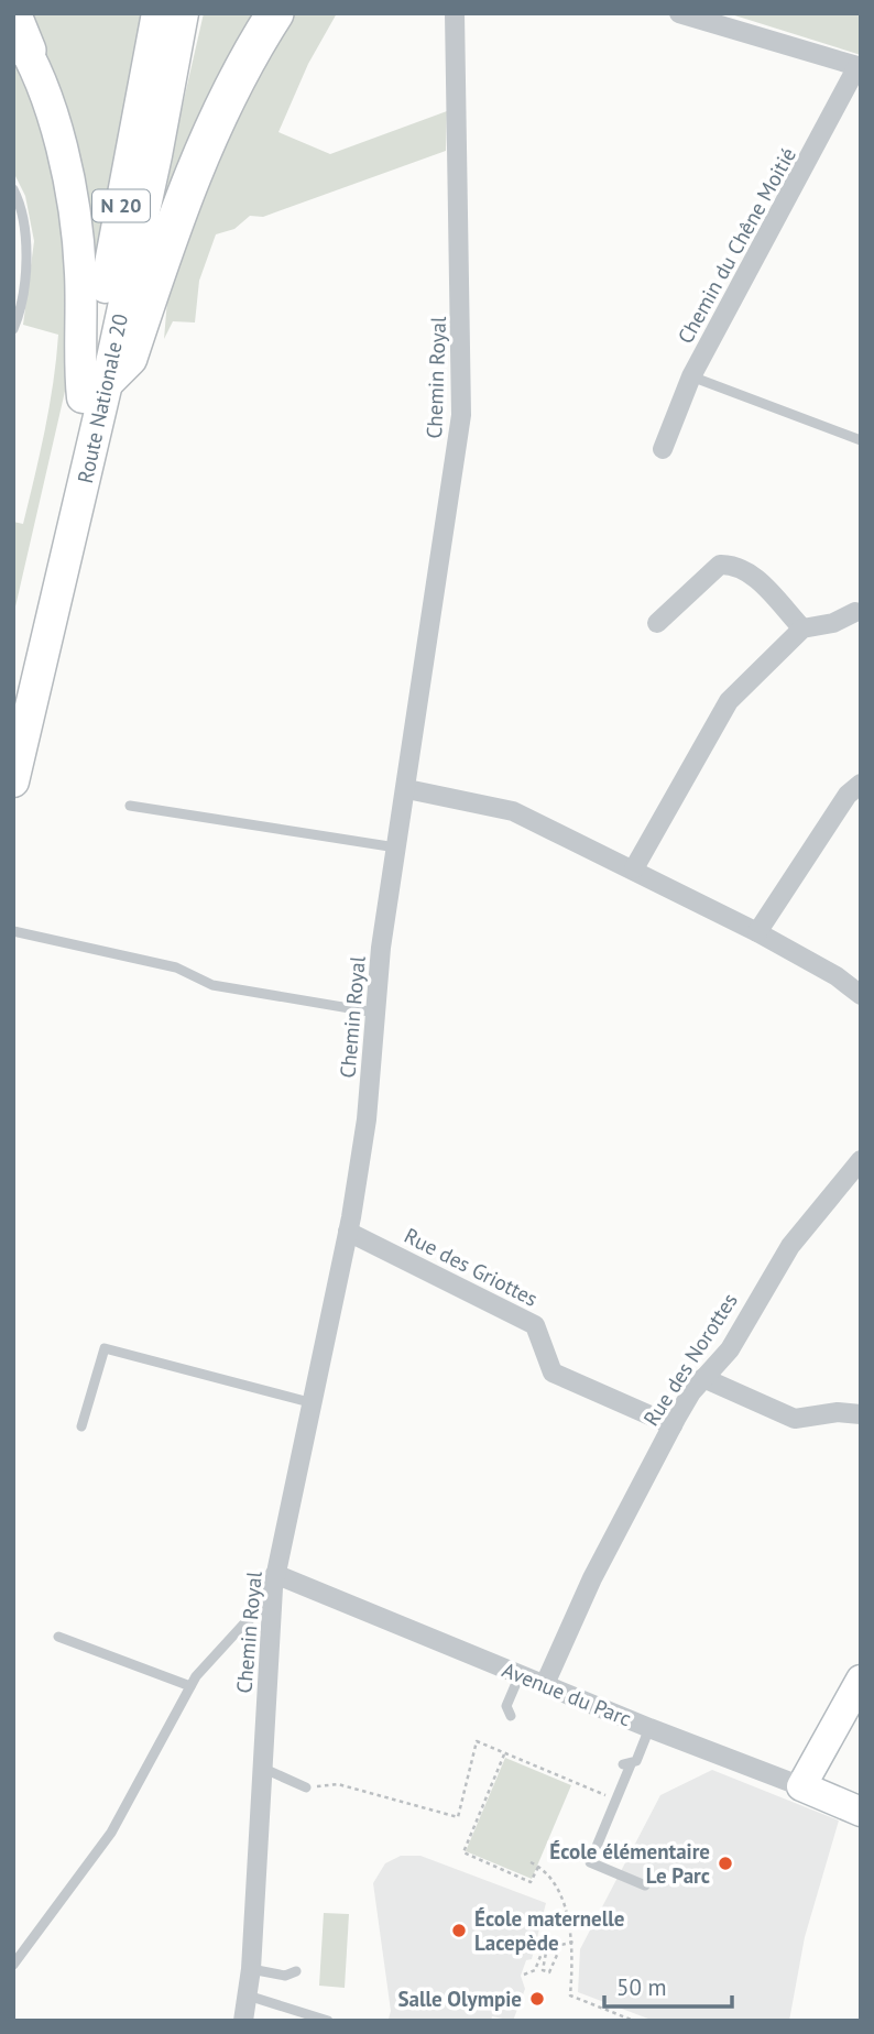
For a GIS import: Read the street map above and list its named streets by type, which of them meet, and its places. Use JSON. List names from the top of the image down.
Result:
{
  "streets": {
    "main road": ["N 20", "Route Nationale 20"],
    "street": [
      "Chemin du Chêne Moitié",
      "Chemin Royal",
      "Rue des Griottes",
      "Rue des Norottes",
      "Avenue du Parc"
    ]
  },
  "crossings": [
    ["Chemin Royal", "Rue des Griottes"],
    ["Chemin Royal", "Avenue du Parc"],
    ["Rue des Griottes", "Rue des Norottes"],
    ["Rue des Norottes", "Avenue du Parc"]
  ],
  "places": ["École élémentaire Le Parc", "École maternelle Lacepède", "Salle Olympie"],
  "scale_bar": "50 m"
}
